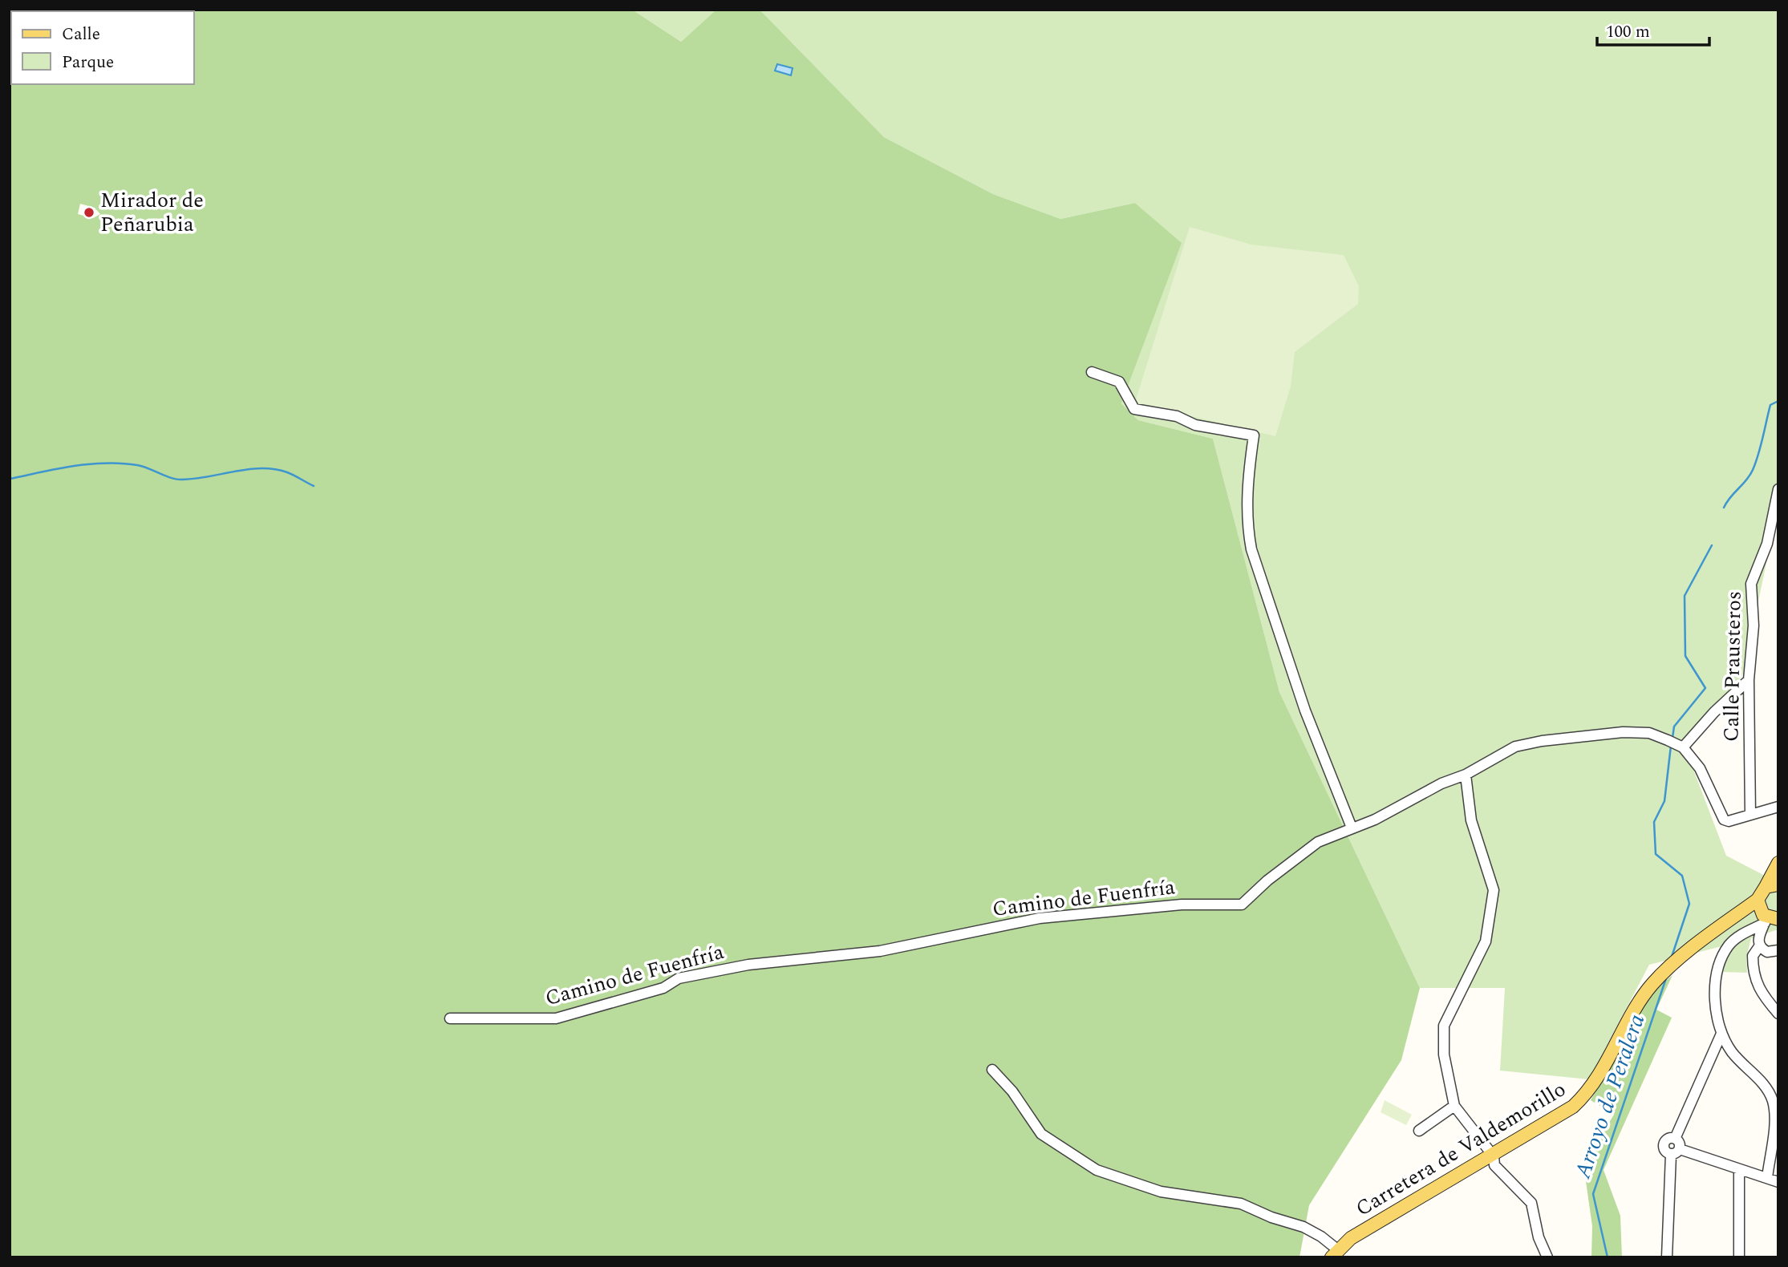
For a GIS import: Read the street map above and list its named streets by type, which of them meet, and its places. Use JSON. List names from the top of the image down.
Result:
{
  "streets": {
    "main road": ["Carretera de Valdemorillo"],
    "street": ["Calle Prausteros", "Camino de Fuenfría"]
  },
  "water": ["Arroyo de Peralera"],
  "places": ["Mirador de Peñarubia"],
  "legend": ["Calle", "Parque"],
  "scale_bar": "100 m"
}
